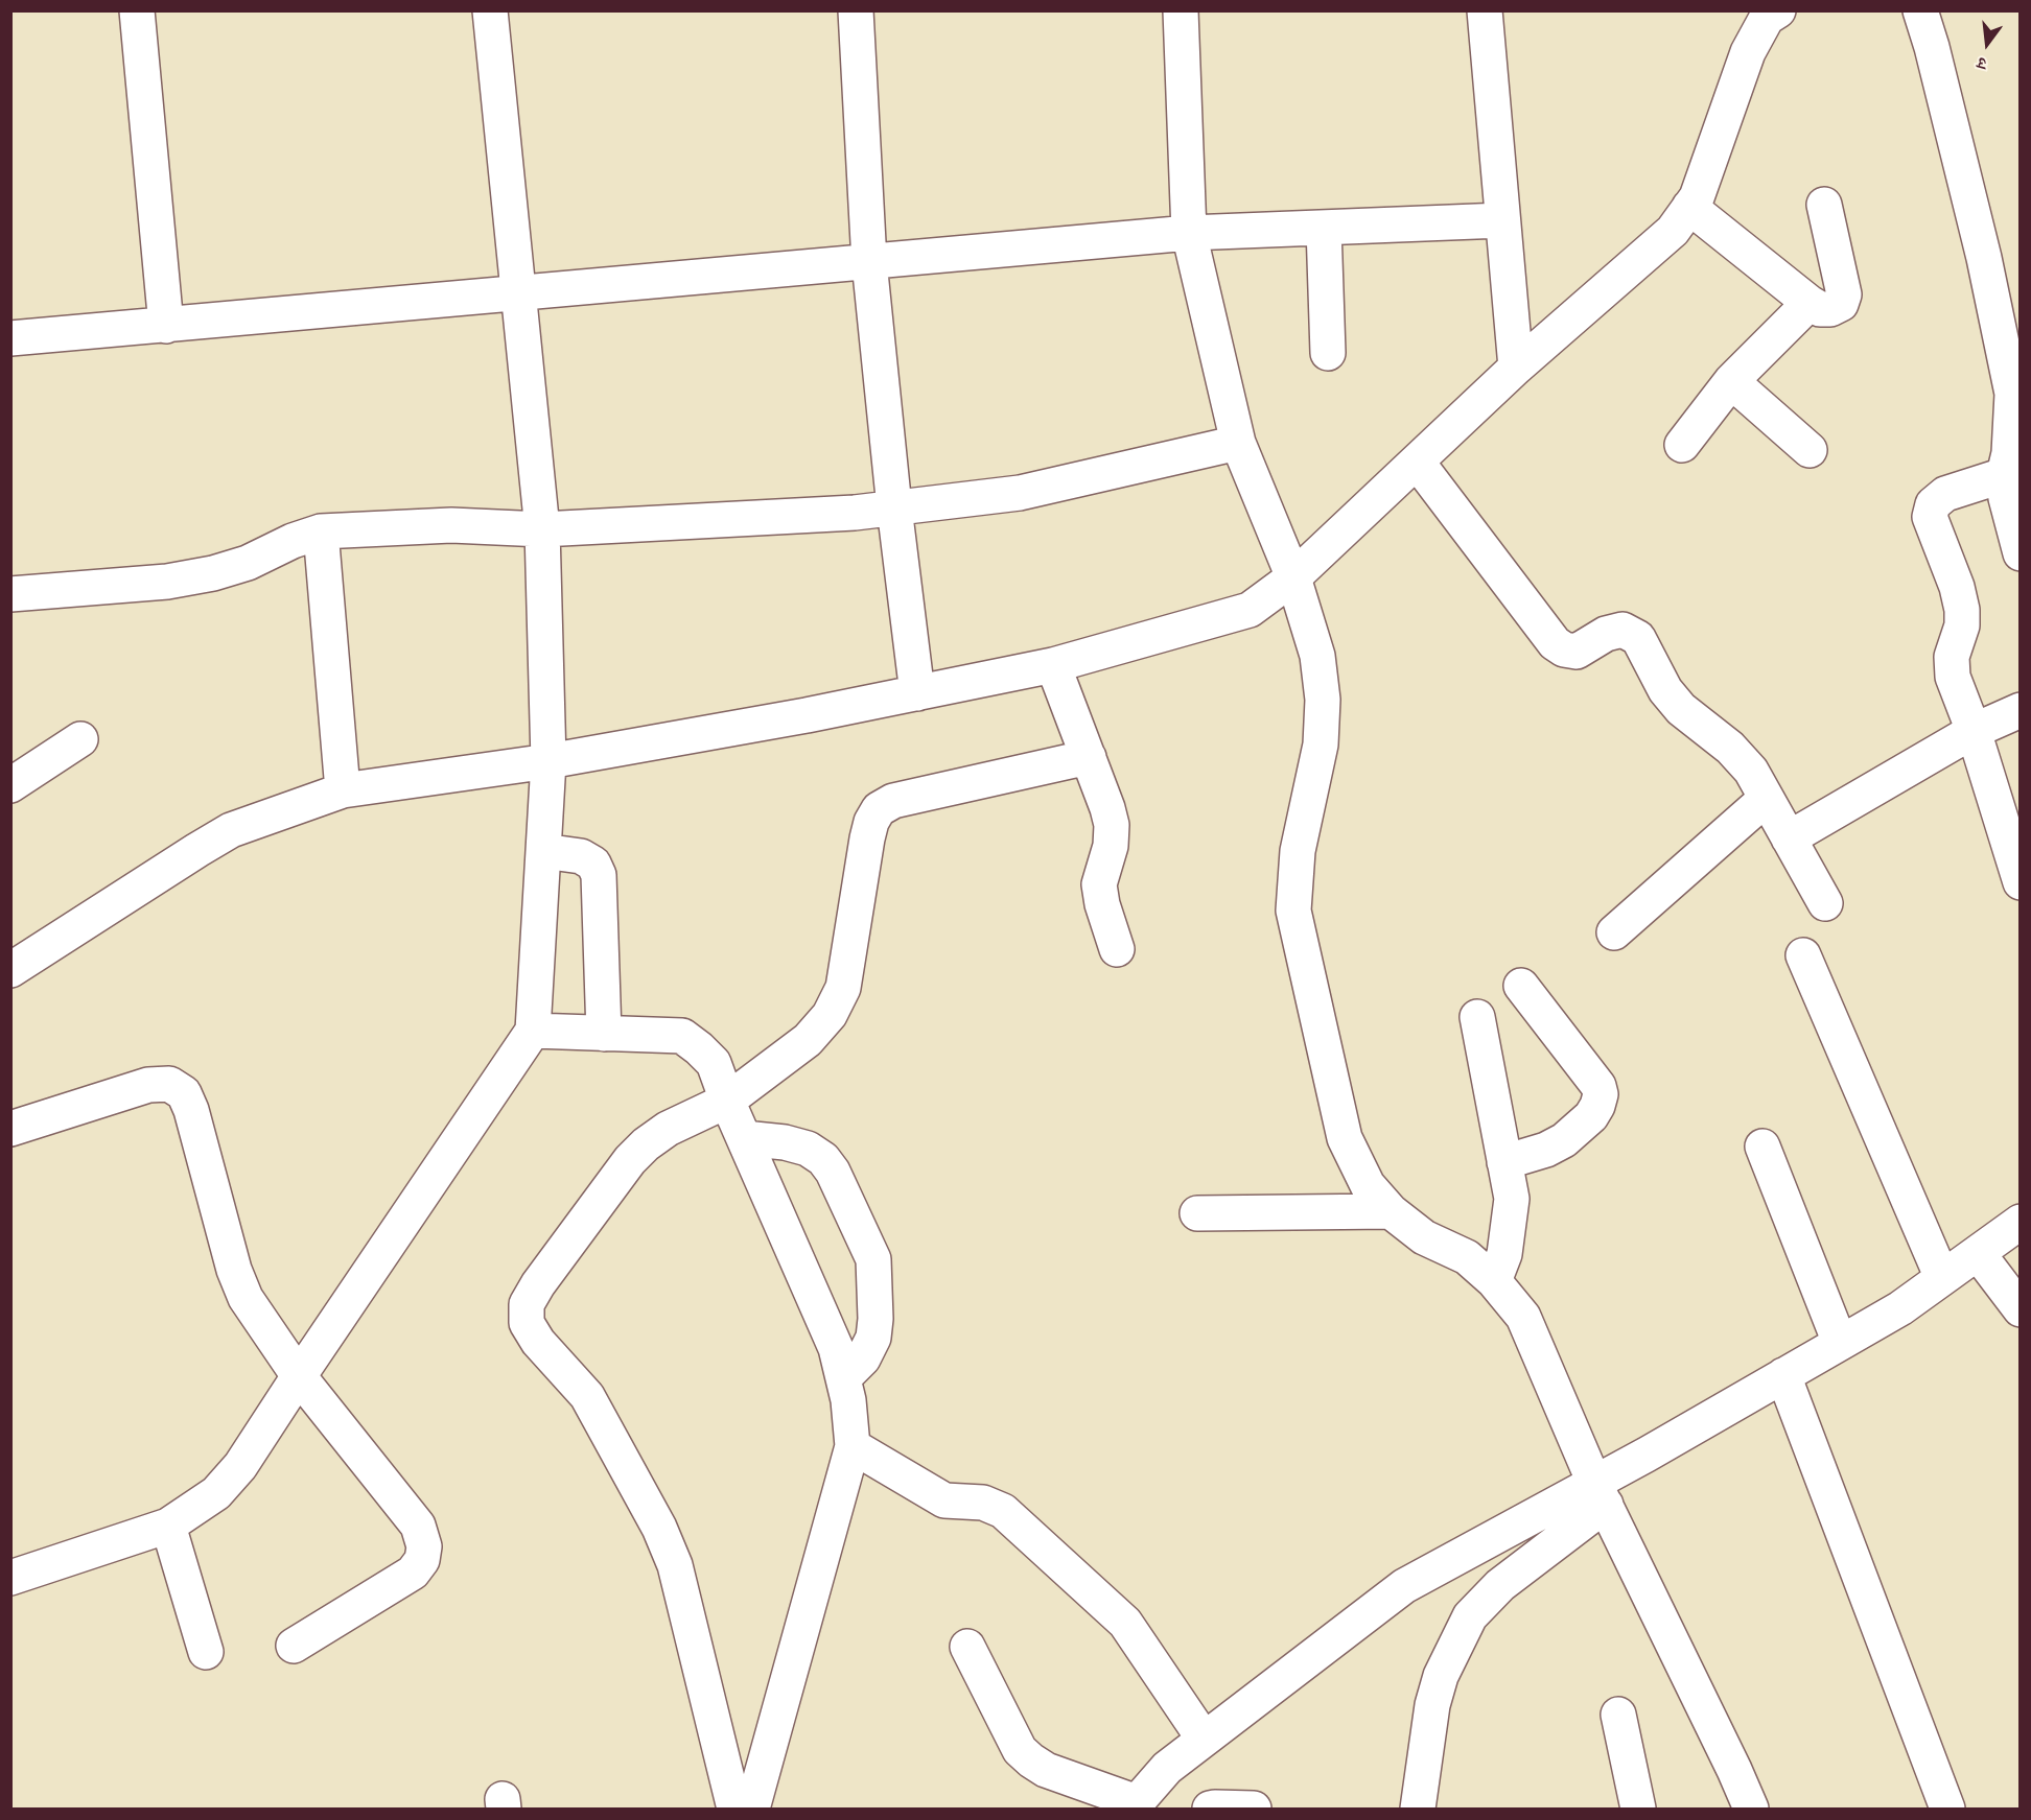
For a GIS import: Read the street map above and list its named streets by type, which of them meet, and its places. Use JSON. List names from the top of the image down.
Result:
{
  "north": "bottom"
}
